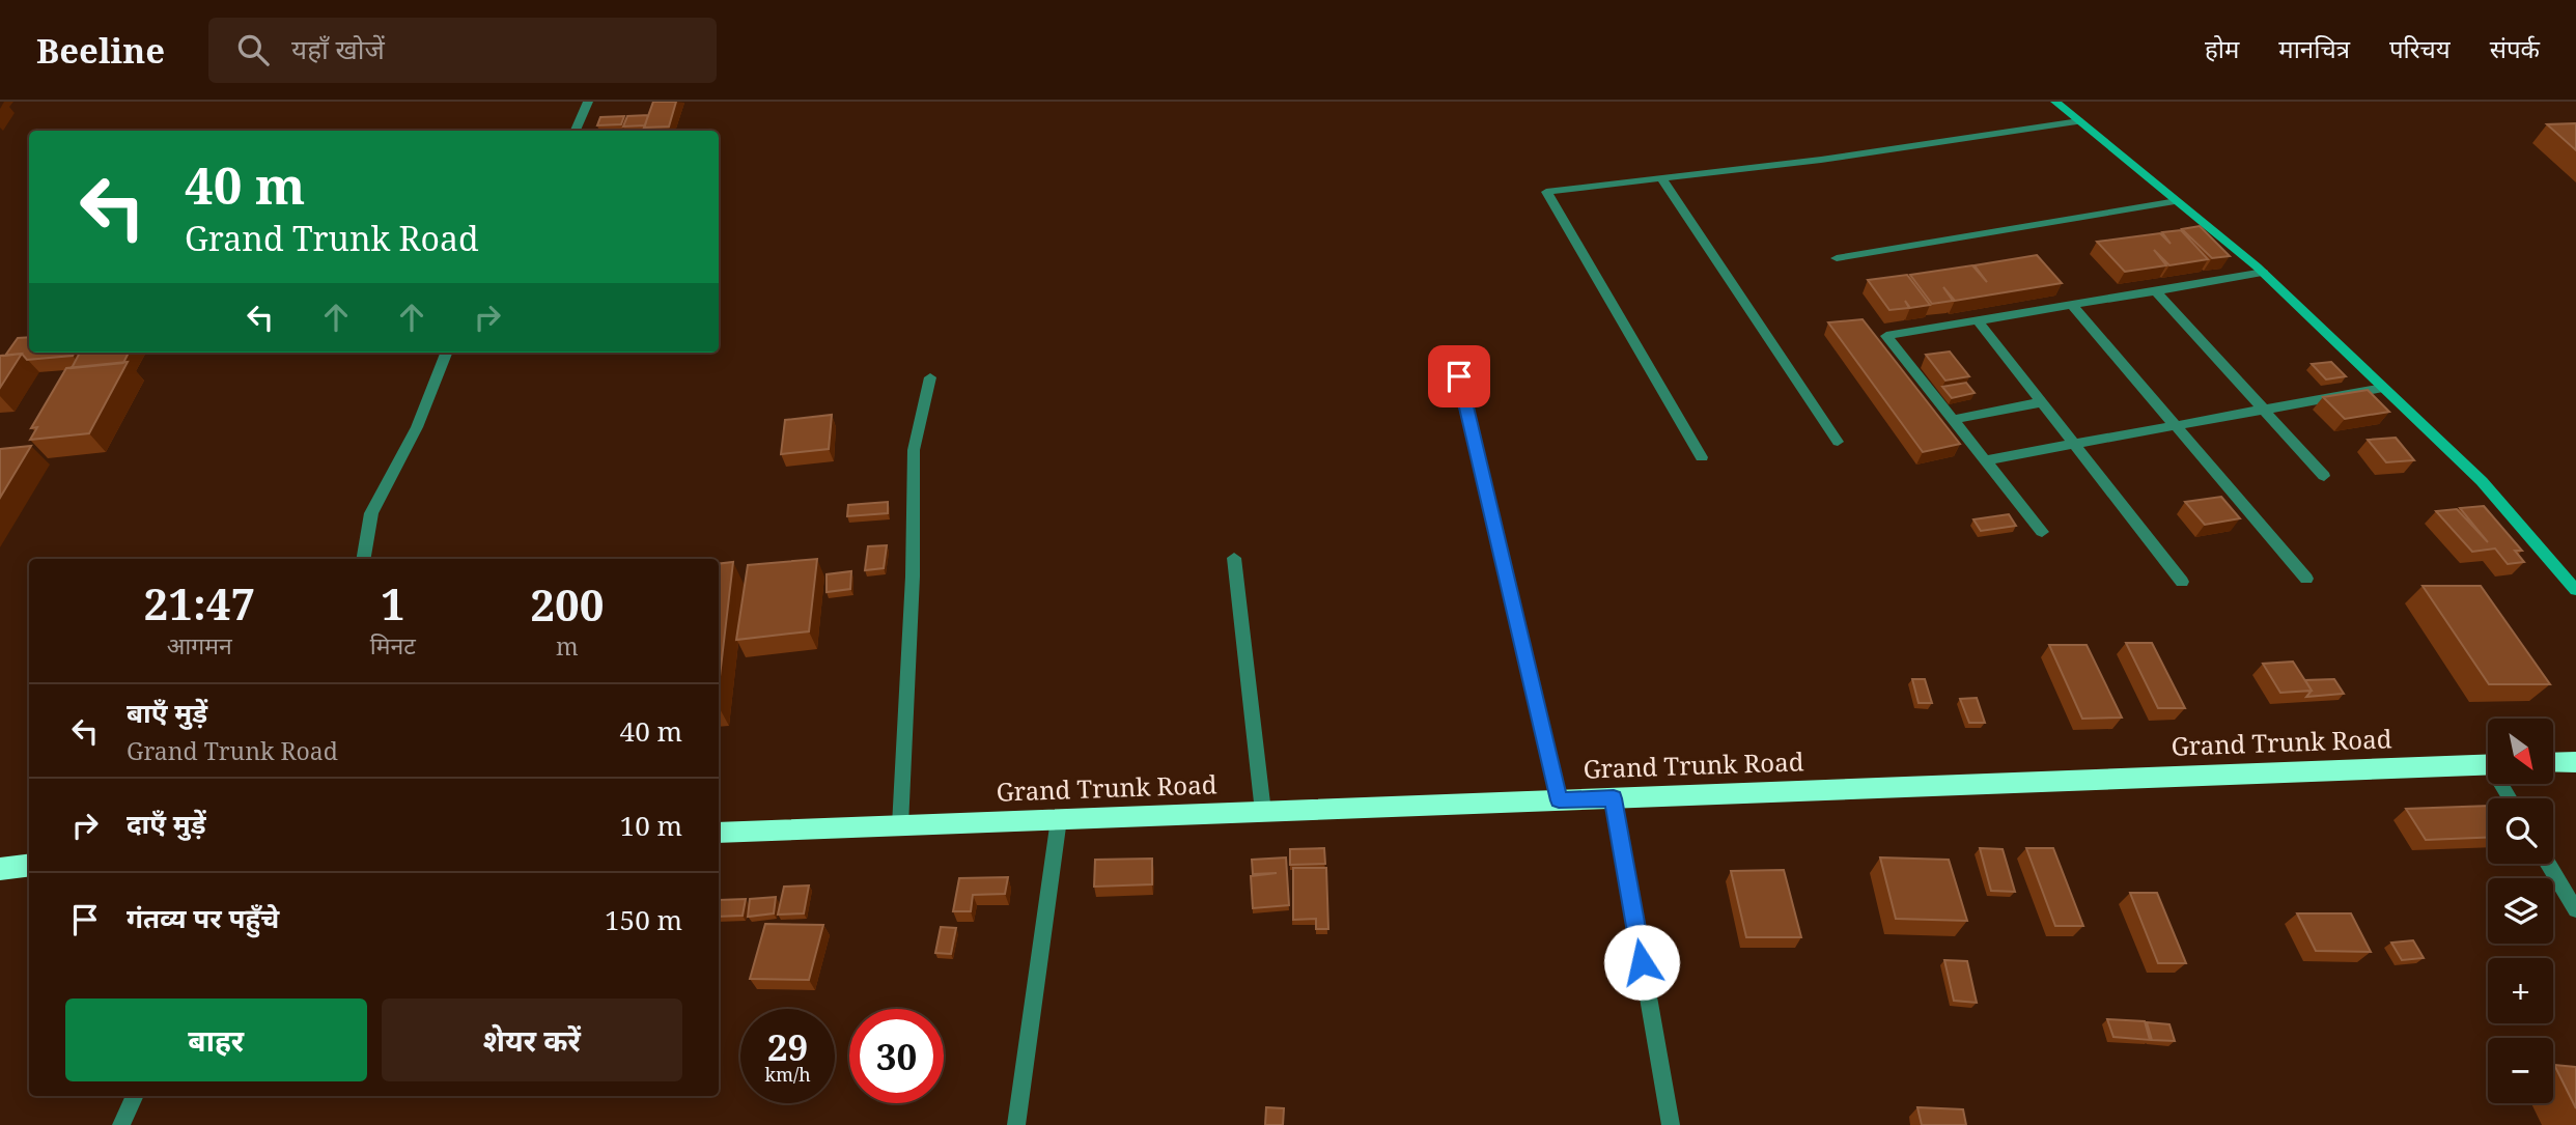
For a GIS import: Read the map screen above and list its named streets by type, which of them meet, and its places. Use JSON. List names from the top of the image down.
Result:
{
  "streets": {
    "highway": ["Grand Trunk Road"]
  },
  "north": "bottom right",
  "page": {
    "header": "Beeline",
    "search": "यहाँ खोजें",
    "nav": [
      "होम",
      "मानचित्र",
      "परिचय",
      "संपर्क"
    ],
    "turn": ["40 m", "Grand Trunk Road"],
    "eta": [
      "21:47",
      "आगमन",
      "1",
      "मिनट",
      "200",
      "m"
    ],
    "list": [
      {
        "name": "बाएँ मुड़ें",
        "note": "Grand Trunk Road",
        "value": "40 m"
      },
      {
        "name": "दाएँ मुड़ें",
        "value": "10 m"
      },
      {
        "name": "गंतव्य पर पहुँचे",
        "value": "150 m"
      }
    ],
    "map_buttons": ["+", "−"],
    "buttons": ["बाहर", "शेयर करें"],
    "speed": "29 km/h",
    "limit": "30"
  }
}
